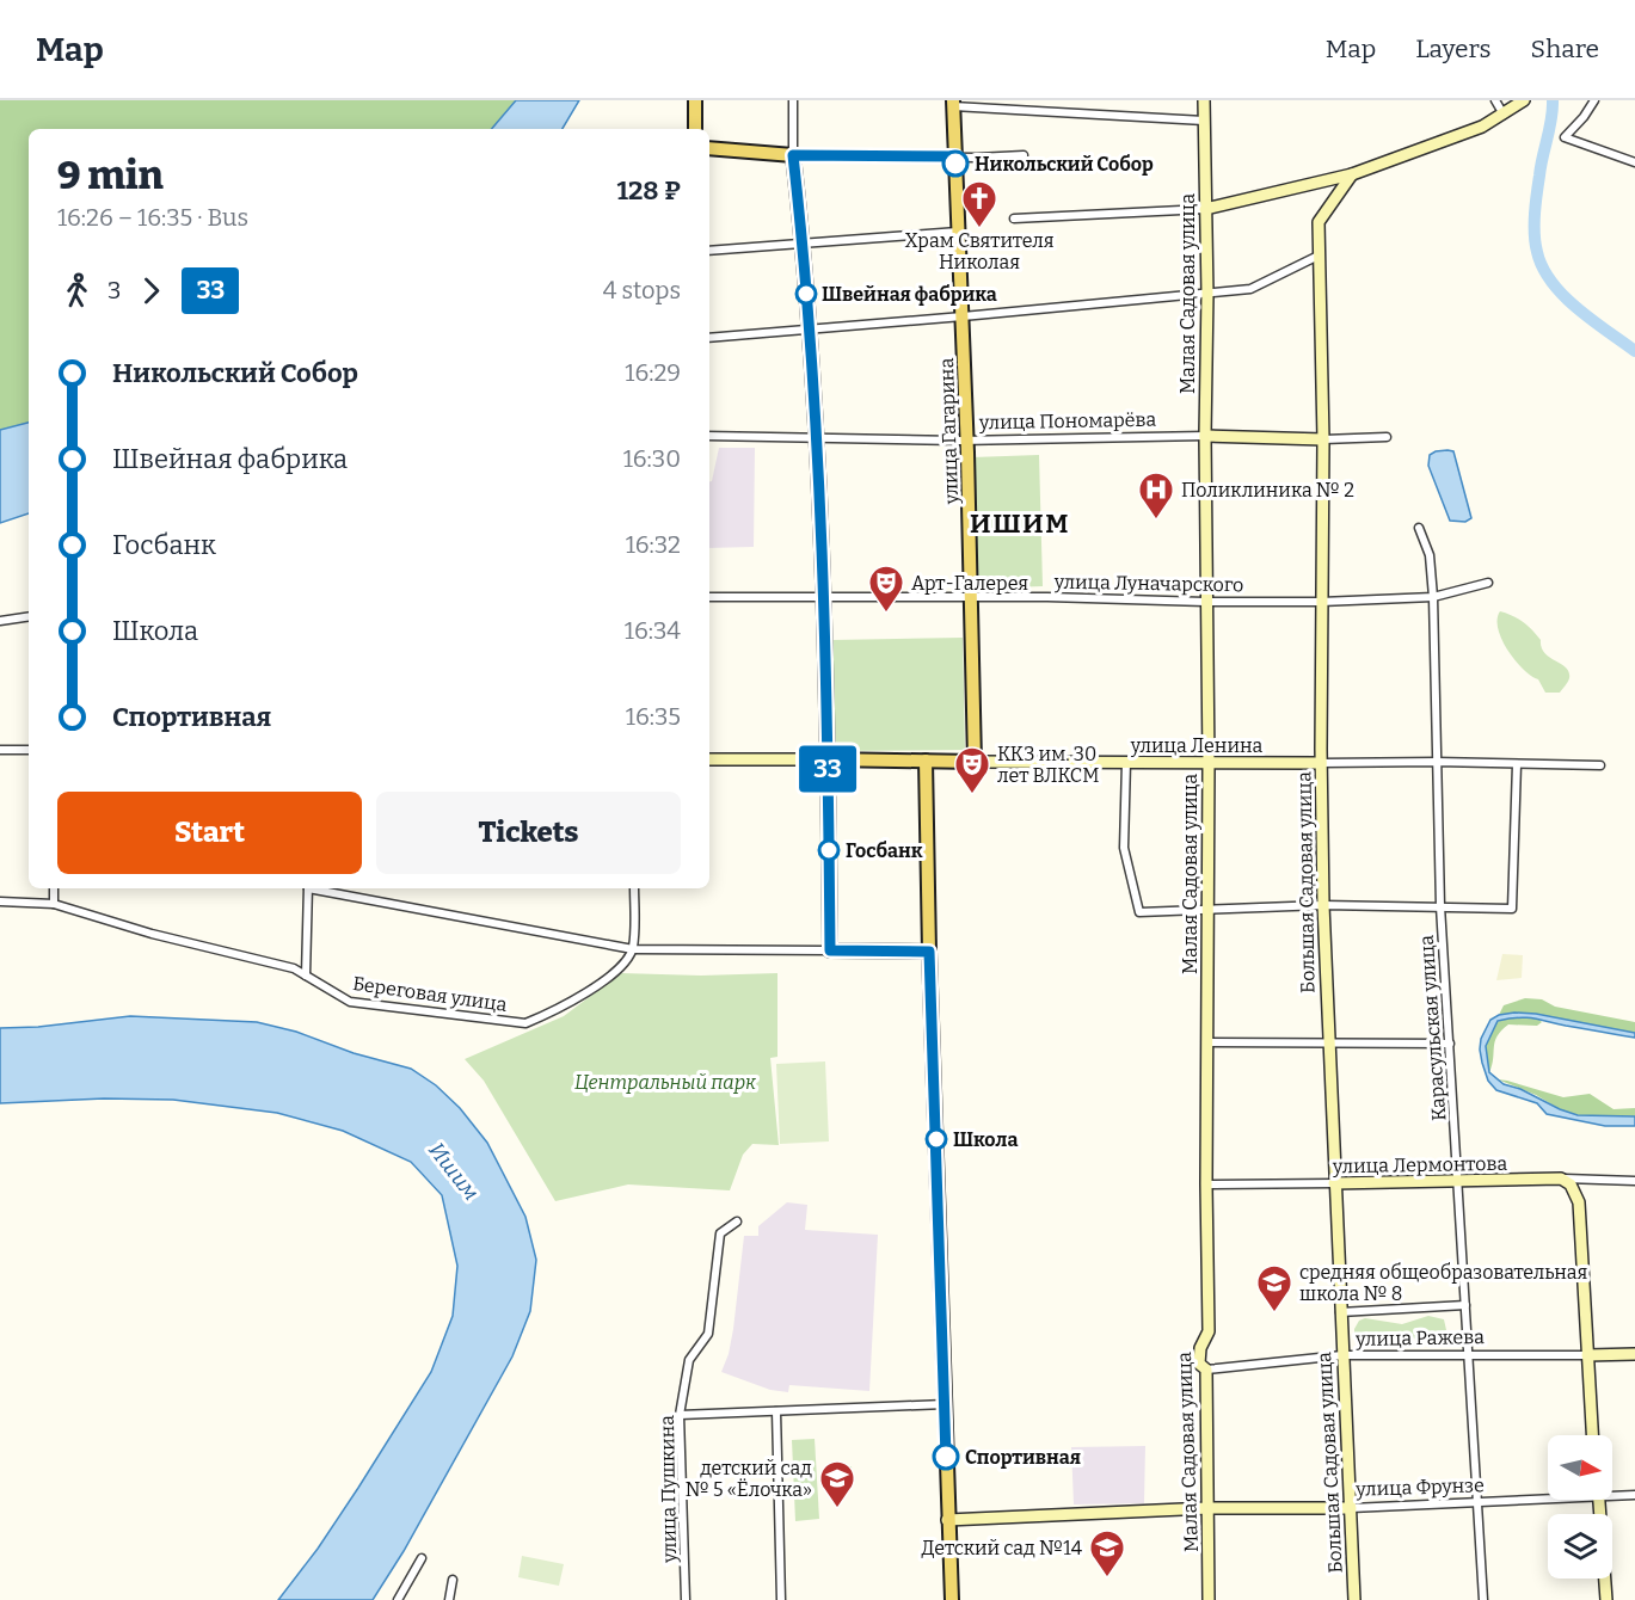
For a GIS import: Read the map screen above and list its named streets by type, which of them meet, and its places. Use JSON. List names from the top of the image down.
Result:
{
  "streets": {
    "main road": ["улица Гагарина", "улица Ленина"],
    "street": [
      "Малая Садовая улица",
      "улица Пономарёва",
      "улица Луначарского",
      "Большая Садовая улица",
      "Береговая улица",
      "Карасульская улица",
      "улица Лермонтова",
      "улица Ражева",
      "улица Фрунзе",
      "улица Пушкина"
    ]
  },
  "crossings": [
    ["Малая Садовая улица", "улица Пономарёва"],
    ["Малая Садовая улица", "улица Луначарского"],
    ["Малая Садовая улица", "улица Ленина"],
    ["Малая Садовая улица", "улица Лермонтова"],
    ["Малая Садовая улица", "улица Ражева"],
    ["Малая Садовая улица", "улица Фрунзе"],
    ["улица Пономарёва", "улица Гагарина"],
    ["улица Пономарёва", "Большая Садовая улица"],
    ["улица Гагарина", "улица Луначарского"],
    ["улица Гагарина", "улица Ленина"],
    ["улица Луначарского", "Большая Садовая улица"],
    ["улица Луначарского", "Карасульская улица"],
    ["улица Ленина", "Большая Садовая улица"],
    ["улица Ленина", "Карасульская улица"],
    ["Большая Садовая улица", "улица Лермонтова"],
    ["Большая Садовая улица", "улица Ражева"],
    ["Большая Садовая улица", "улица Фрунзе"],
    ["Карасульская улица", "улица Лермонтова"],
    ["Карасульская улица", "улица Ражева"],
    ["Карасульская улица", "улица Фрунзе"]
  ],
  "districts": ["ИШИМ"],
  "water": ["Ишим"],
  "parks": ["Центральный парк"],
  "places": {
    "other": [
      "Никольский Собор",
      "Швейная фабрика",
      "Госбанк",
      "Школа",
      "Спортивная"
    ],
    "church": ["Храм Святителя Николая"],
    "hospital": ["Поликлиника № 2"],
    "theatre": ["Арт-Галерея", "ККЗ им. 30 лет ВЛКСМ"],
    "school or university": ["средняя общеобразовательная школа № 8", "детский сад № 5 «Ёлочка»", "Детский сад №14"]
  },
  "lines": ["bus line 33"],
  "north": "right",
  "page": {
    "header": "Map",
    "nav": ["Map", "Layers", "Share"],
    "on_map": "33",
    "heading": ["9 min", "16:26 – 16:35 · Bus", "128 ₽"],
    "legs": ["3", "33", "4 stops"],
    "list": [
      {
        "name": "Никольский Собор",
        "value": "16:29"
      },
      {
        "name": "Швейная фабрика",
        "value": "16:30"
      },
      {
        "name": "Госбанк",
        "value": "16:32"
      },
      {
        "name": "Школа",
        "value": "16:34"
      },
      {
        "name": "Спортивная",
        "value": "16:35"
      }
    ],
    "buttons": ["Start", "Tickets"]
  }
}
